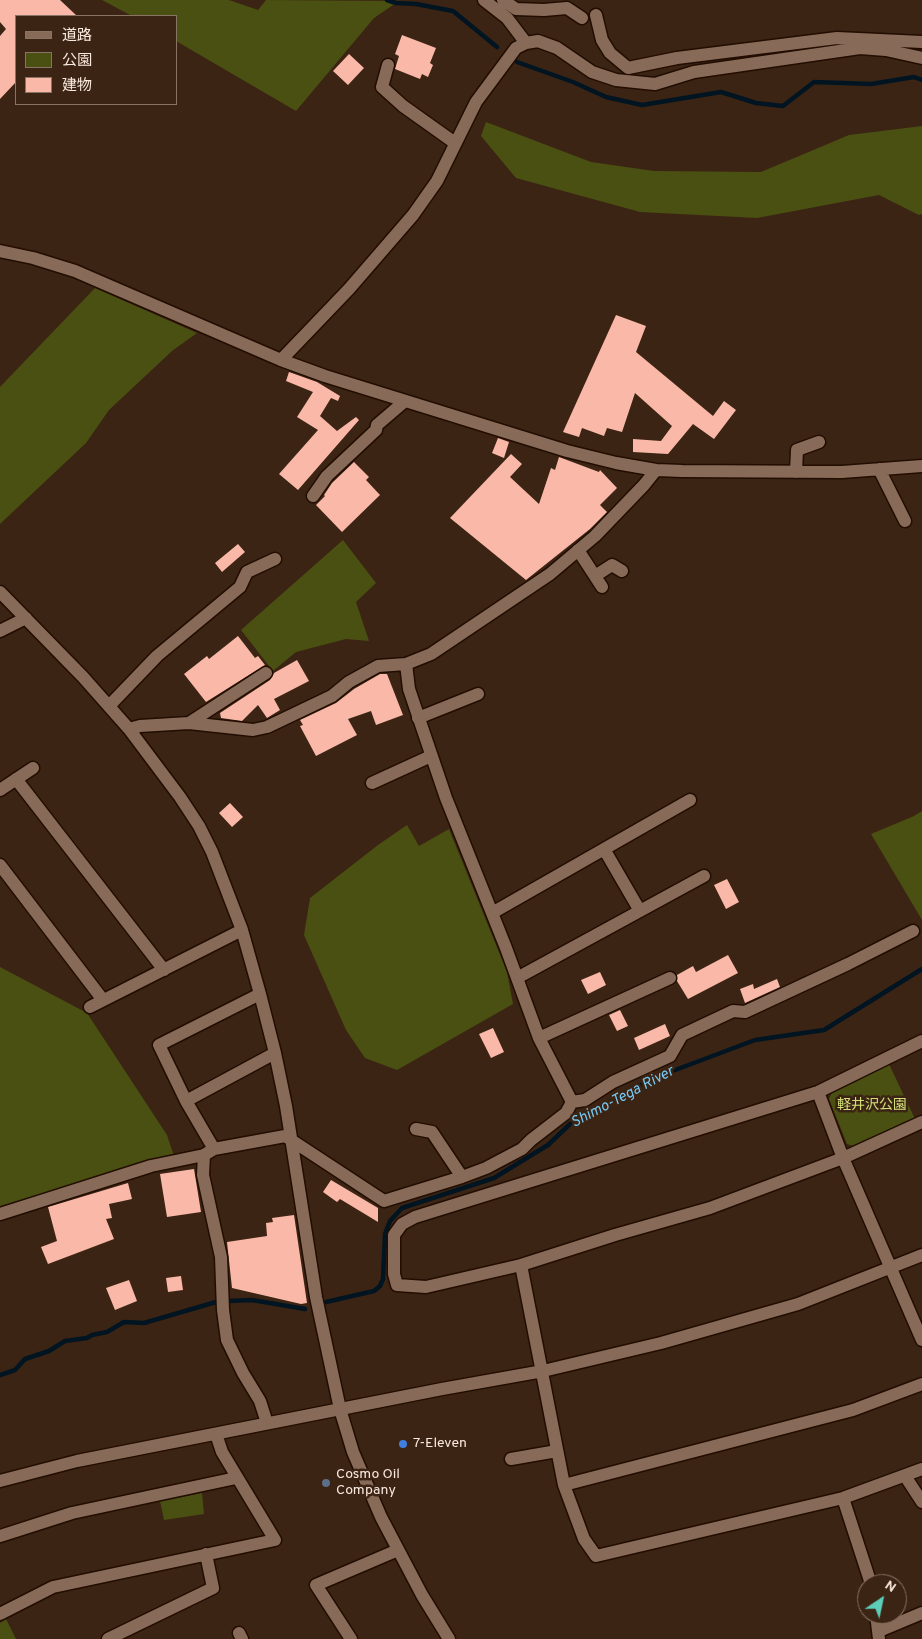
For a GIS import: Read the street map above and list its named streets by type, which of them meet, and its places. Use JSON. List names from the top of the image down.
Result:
{
  "water": ["Shimo-Tega River"],
  "parks": ["軽井沢公園"],
  "places": ["7-Eleven", "Cosmo Oil Company"],
  "legend": ["道路", "公園", "建物"],
  "north": "top right"
}
